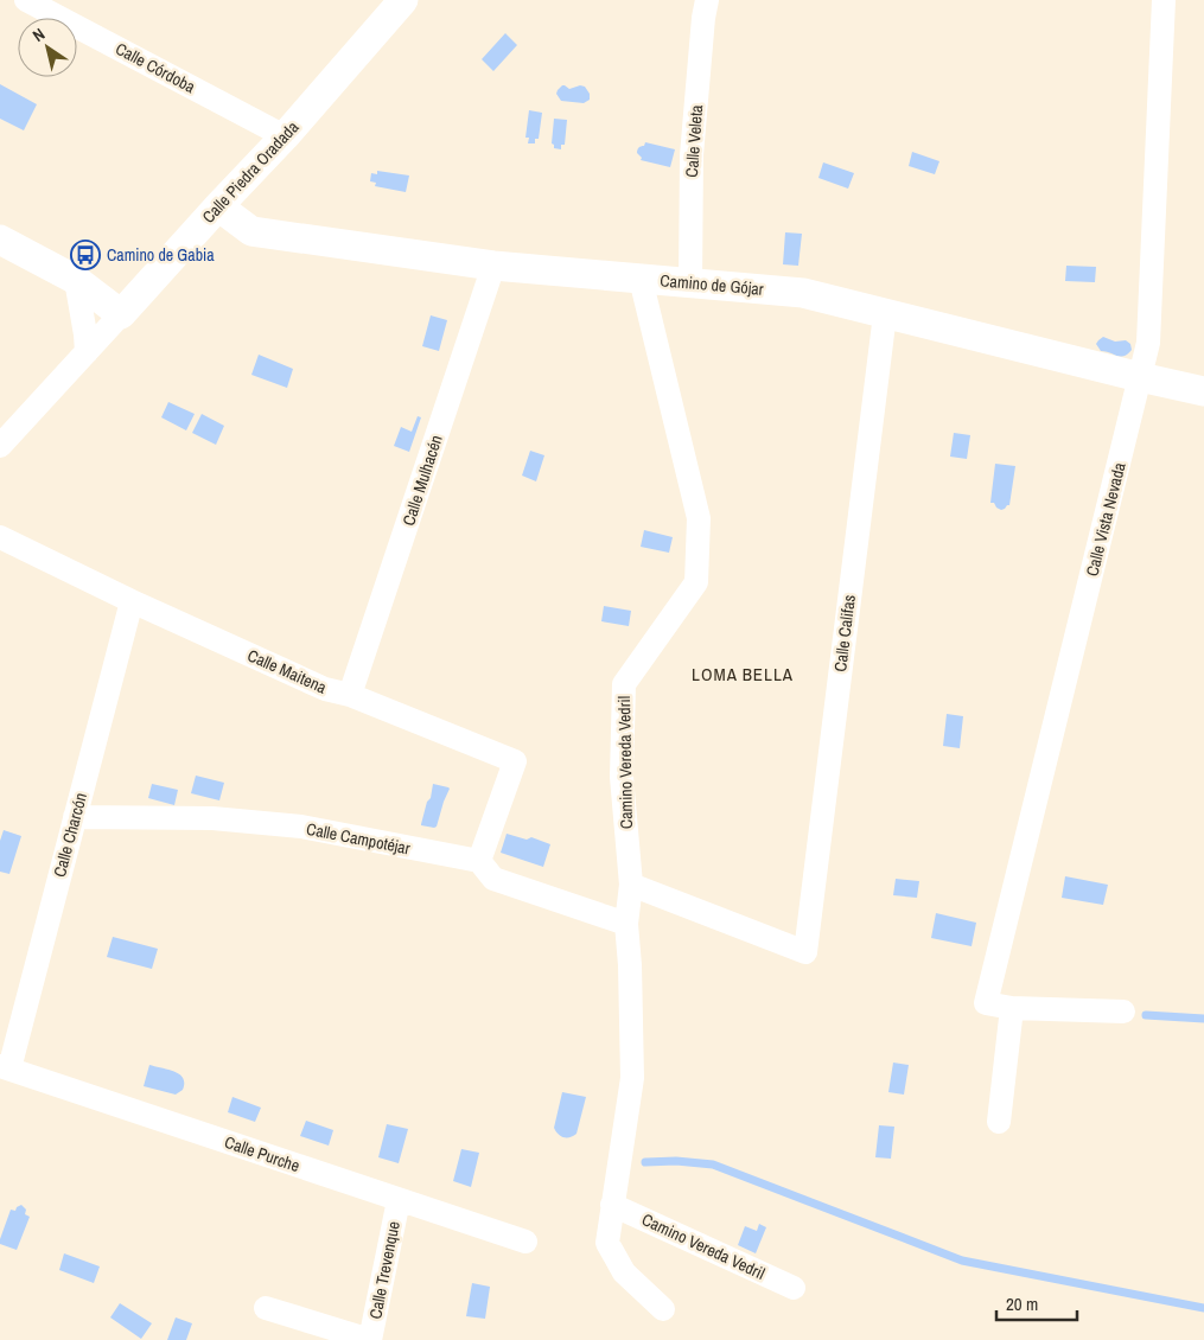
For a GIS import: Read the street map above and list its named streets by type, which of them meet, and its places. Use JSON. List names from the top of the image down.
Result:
{
  "streets": {
    "street": [
      "Calle Córdoba",
      "Calle Veleta",
      "Calle Piedra Oradada",
      "Camino de Gójar",
      "Calle Mulhacén",
      "Calle Vista Nevada",
      "Calle Califas",
      "Calle Maitena",
      "Camino Vereda Vedril",
      "Calle Charcón",
      "Calle Campotéjar",
      "Calle Purche",
      "Calle Trevenque"
    ]
  },
  "crossings": [
    ["Calle Córdoba", "Calle Piedra Oradada"],
    ["Calle Veleta", "Camino de Gójar"],
    ["Calle Piedra Oradada", "Camino de Gójar"],
    ["Camino de Gójar", "Calle Mulhacén"],
    ["Camino de Gójar", "Calle Vista Nevada"],
    ["Camino de Gójar", "Calle Califas"],
    ["Camino de Gójar", "Camino Vereda Vedril"],
    ["Calle Mulhacén", "Calle Maitena"],
    ["Calle Califas", "Camino Vereda Vedril"],
    ["Calle Maitena", "Calle Charcón"],
    ["Calle Maitena", "Calle Campotéjar"],
    ["Calle Charcón", "Calle Campotéjar"],
    ["Calle Charcón", "Calle Purche"],
    ["Calle Purche", "Calle Trevenque"]
  ],
  "districts": ["LOMA BELLA"],
  "places": {
    "bus stop": ["Camino de Gabia"]
  },
  "scale_bar": "20 m",
  "north": "top left"
}
